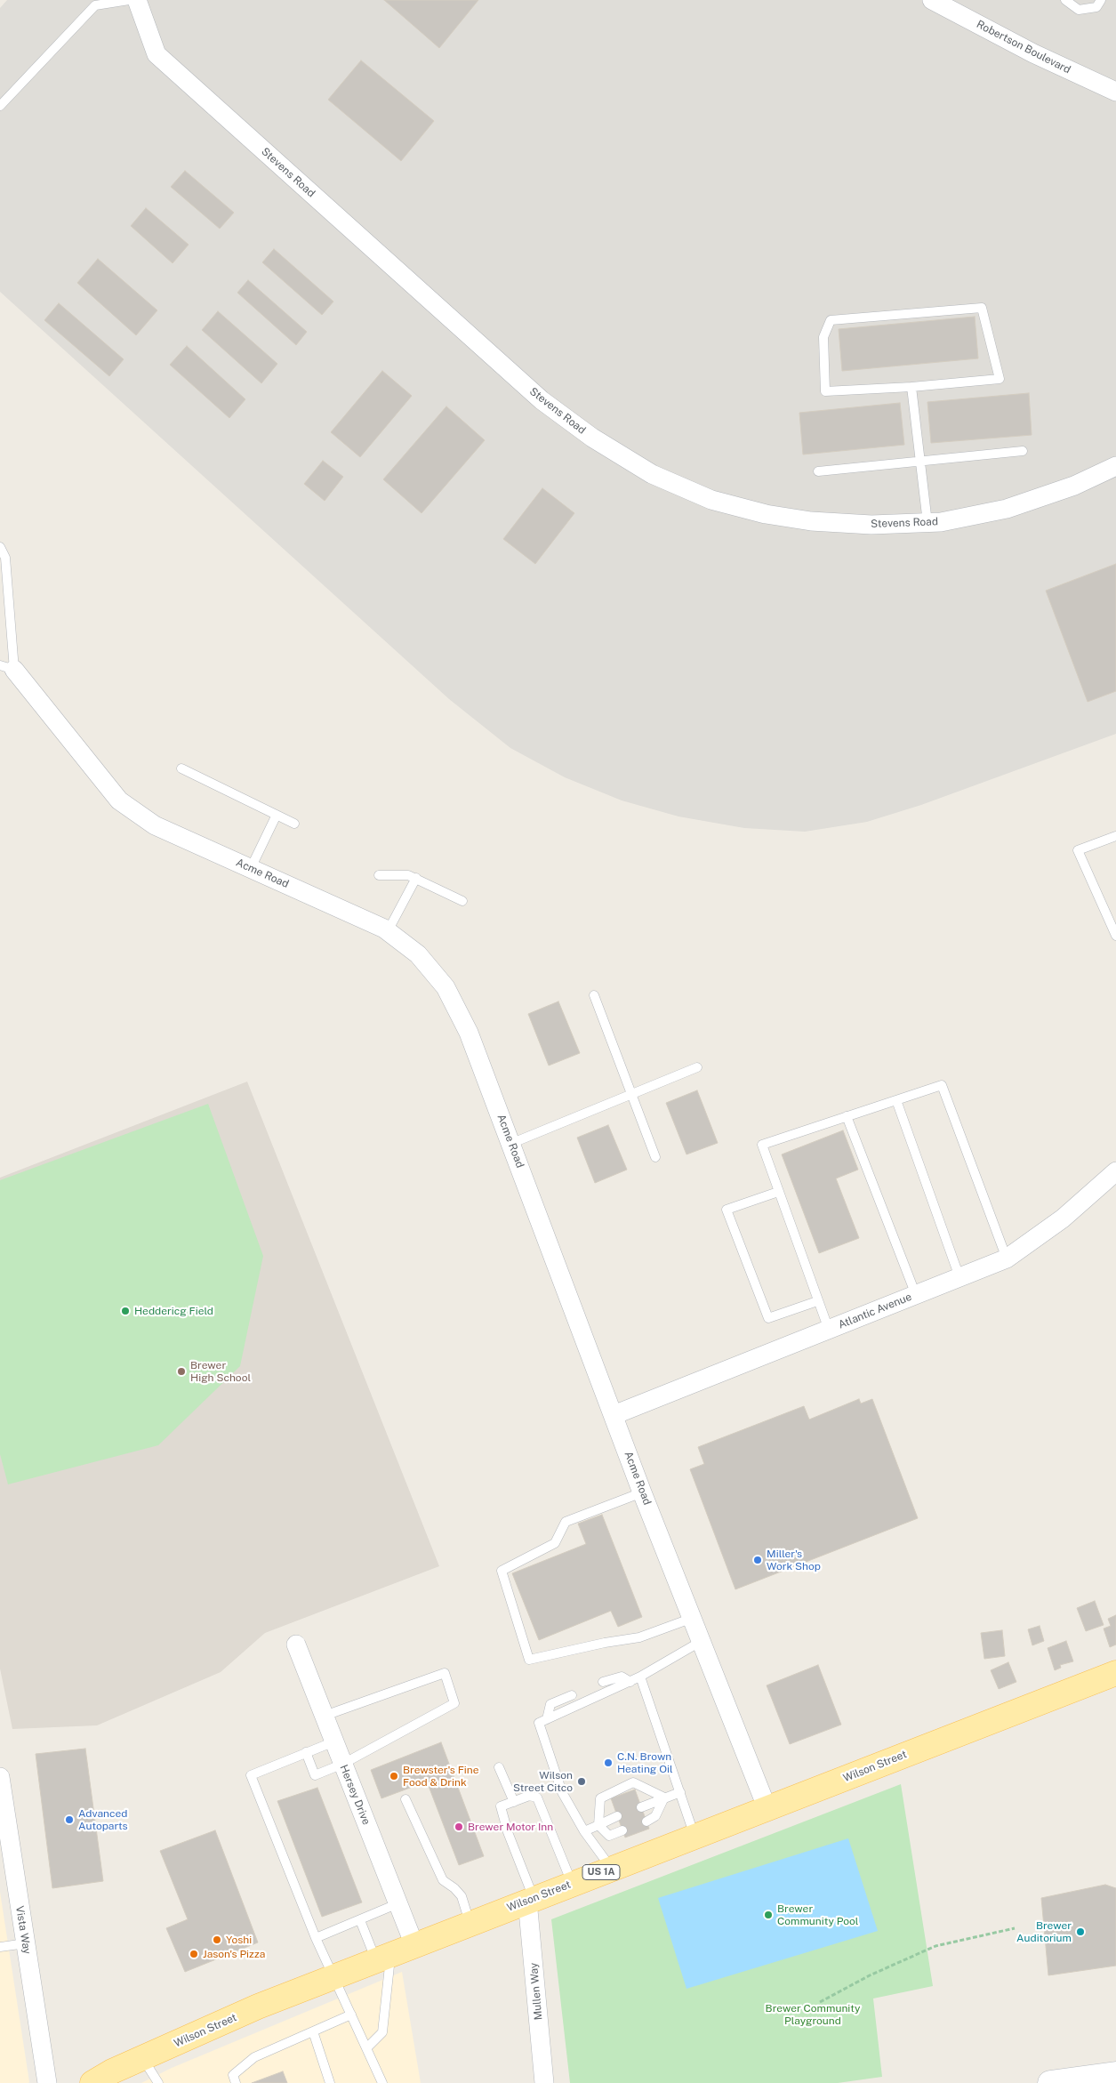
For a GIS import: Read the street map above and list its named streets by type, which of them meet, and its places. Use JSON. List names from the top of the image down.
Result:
{
  "streets": {
    "main road": ["Wilson Street", "US 1A"],
    "street": [
      "Robertson Boulevard",
      "Stevens Road",
      "Acme Road",
      "Atlantic Avenue",
      "Hersey Drive",
      "Vista Way",
      "Mullen Way"
    ]
  },
  "crossings": [
    ["Acme Road", "Atlantic Avenue"],
    ["Acme Road", "Wilson Street"],
    ["Wilson Street", "Hersey Drive"],
    ["Wilson Street", "Mullen Way"]
  ],
  "parks": ["Brewer Community Playground"],
  "places": [
    "Heddericg Field",
    "Brewer High School",
    "Miller's Work Shop",
    "C.N. Brown Heating Oil",
    "Brewster's Fine Food & Drink",
    "Wilson Street Citco",
    "Advanced Autoparts",
    "Brewer Motor Inn",
    "Brewer Community Pool",
    "Brewer Auditorium",
    "Yoshi",
    "Jason's Pizza"
  ]
}
